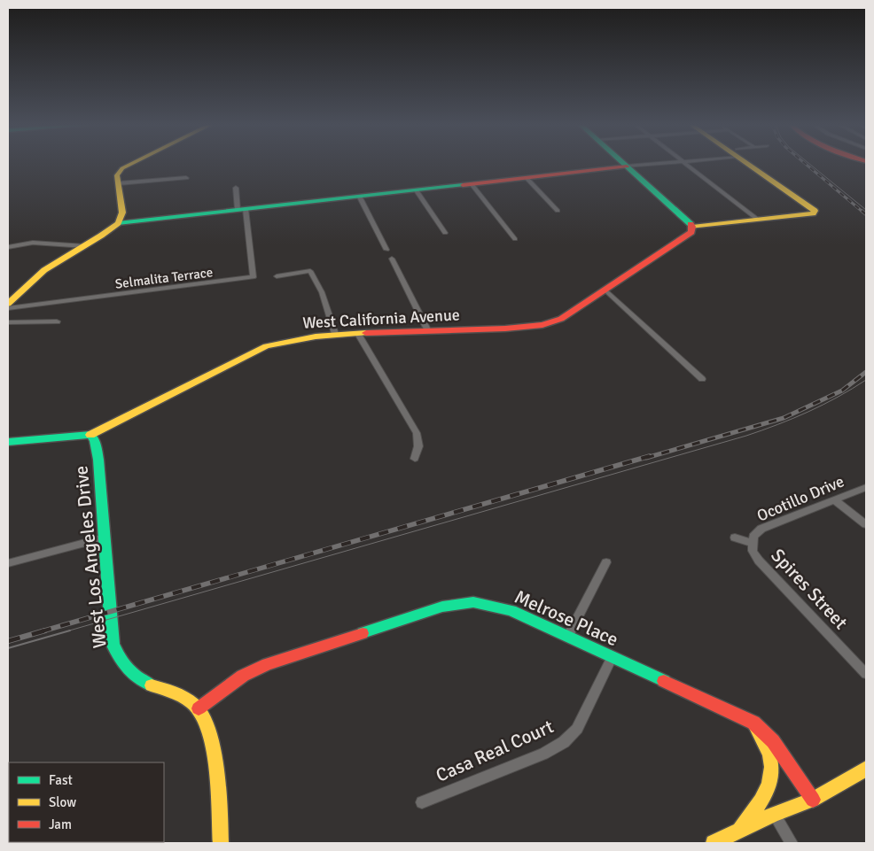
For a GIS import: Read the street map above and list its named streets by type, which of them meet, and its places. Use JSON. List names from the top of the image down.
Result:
{
  "streets": {
    "street": [
      "Selmalita Terrace",
      "West California Avenue",
      "Ocotillo Drive",
      "West Los Angeles Drive",
      "Spires Street",
      "Melrose Place",
      "Casa Real Court"
    ]
  },
  "crossings": [
    ["West California Avenue", "West Los Angeles Drive"],
    ["Ocotillo Drive", "Spires Street"],
    ["West Los Angeles Drive", "Melrose Place"],
    ["Melrose Place", "Casa Real Court"]
  ],
  "legend": ["Fast", "Slow", "Jam"]
}
